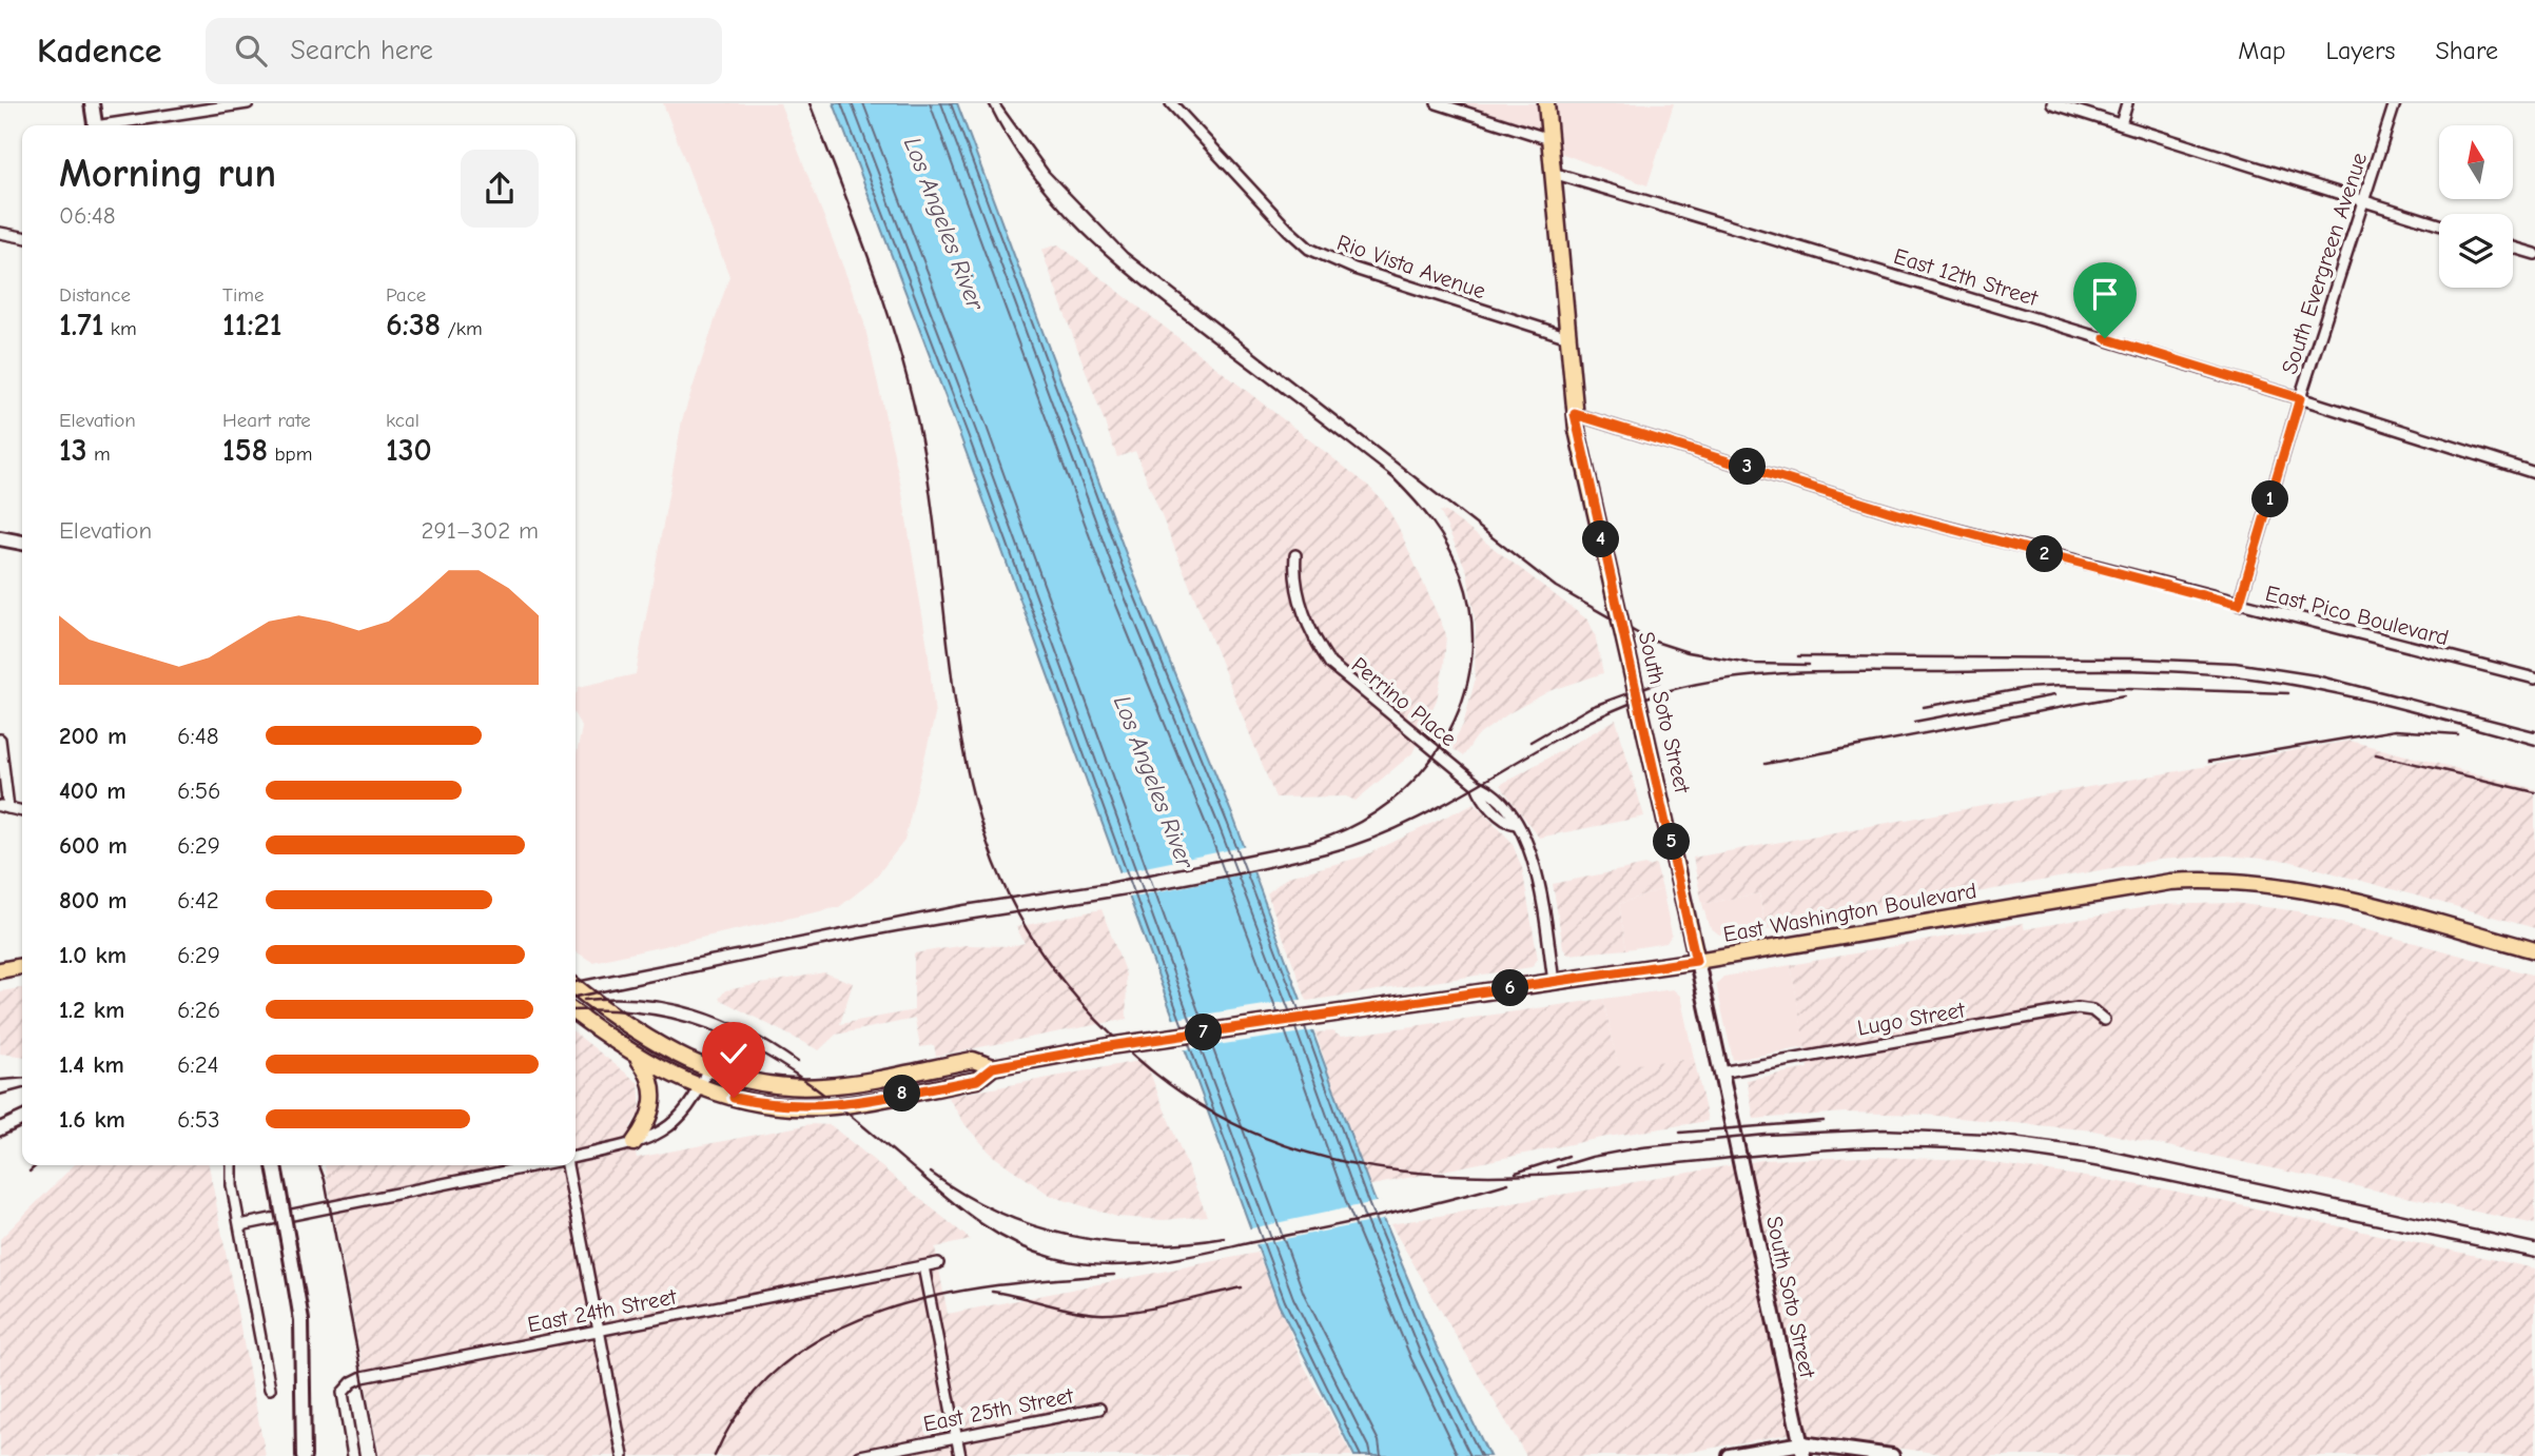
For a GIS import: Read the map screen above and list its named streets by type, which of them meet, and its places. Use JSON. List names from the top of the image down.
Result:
{
  "streets": {
    "main road": ["South Soto Street", "East Washington Boulevard"],
    "street": [
      "South Evergreen Avenue",
      "Rio Vista Avenue",
      "East 12th Street",
      "East Pico Boulevard",
      "Perrino Place",
      "Lugo Street",
      "East 24th Street",
      "East 25th Street"
    ]
  },
  "crossings": [
    ["South Evergreen Avenue", "East 12th Street"],
    ["South Evergreen Avenue", "East Pico Boulevard"],
    ["Rio Vista Avenue", "South Soto Street"],
    ["East 12th Street", "South Soto Street"],
    ["East Pico Boulevard", "South Soto Street"],
    ["Perrino Place", "East Washington Boulevard"],
    ["South Soto Street", "East Washington Boulevard"],
    ["South Soto Street", "Lugo Street"]
  ],
  "water": ["Los Angeles River"],
  "north": "top",
  "page": {
    "header": "Kadence",
    "search": "Search here",
    "nav": ["Map", "Layers", "Share"],
    "heading": ["Morning run", "06:48"],
    "stats": [
      ["Distance", "1.71 km"],
      ["Time", "11:21"],
      ["Pace", "6:38 /km"],
      ["Elevation", "13 m"],
      ["Heart rate", "158 bpm"],
      ["kcal", "130"]
    ],
    "pins": [
      "3",
      "1",
      "4",
      "2",
      "5",
      "6",
      "7",
      "8"
    ],
    "chart": ["Elevation", "291–302 m"],
    "list": [
      {
        "name": "200 m",
        "note": "6:48"
      },
      {
        "name": "400 m",
        "note": "6:56"
      },
      {
        "name": "600 m",
        "note": "6:29"
      },
      {
        "name": "800 m",
        "note": "6:42"
      },
      {
        "name": "1.0 km",
        "note": "6:29"
      },
      {
        "name": "1.2 km",
        "note": "6:26"
      },
      {
        "name": "1.4 km",
        "note": "6:24"
      },
      {
        "name": "1.6 km",
        "note": "6:53"
      }
    ]
  }
}
